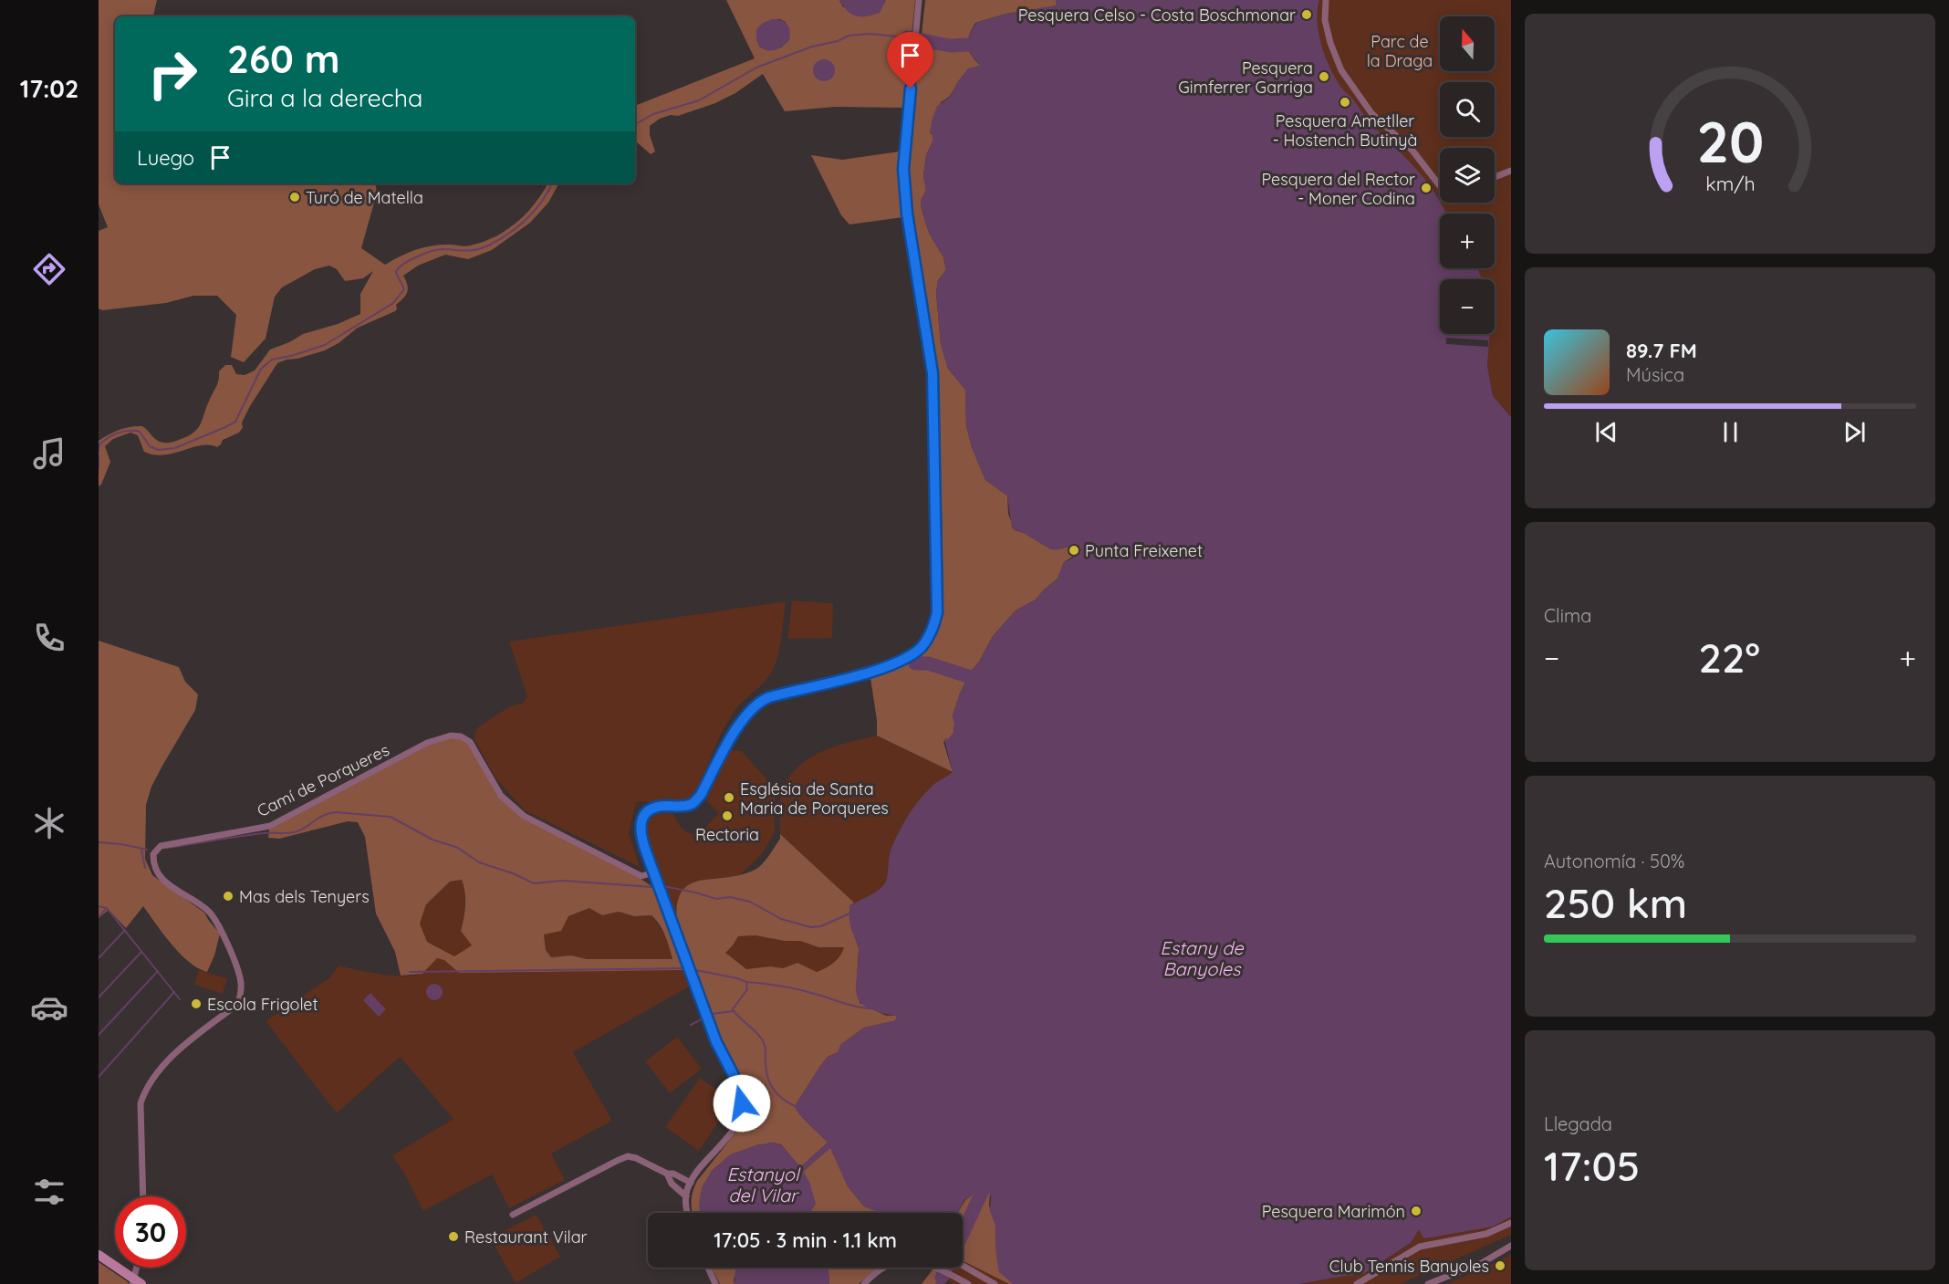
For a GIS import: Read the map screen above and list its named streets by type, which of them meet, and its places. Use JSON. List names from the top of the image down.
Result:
{
  "streets": {
    "street": ["Camí de Porqueres"]
  },
  "water": ["Estany de Banyoles", "Estanyol del Vilar"],
  "parks": ["Parc de la Draga"],
  "places": [
    "Pesquera Celso - Costa Boschmonar",
    "Pesquera Gimferrer Garriga",
    "Pesquera Ametller - Hostench Butinyà",
    "Pesquera del Rector - Moner Codina",
    "Turó de Matella",
    "Punta Freixenet",
    "Església de Santa Maria de Porqueres",
    "Rectoria",
    "Mas dels Tenyers",
    "Escola Frigolet",
    "Pesquera Marimón",
    "Restaurant Vilar",
    "Club Tennis Banyoles"
  ],
  "north": "top",
  "page": {
    "tabs": "17:02",
    "map_buttons": ["+", "−"],
    "turn": ["260 m", "Gira a la derecha"],
    "then": "Luego",
    "song": ["89.7 FM", "Música"],
    "tile": [
      "Clima",
      ["Autonomía · 50%", "250 km"],
      ["Llegada", "17:05"]
    ],
    "heat": ["−", "22°", "+"],
    "limit": "30",
    "trip": "17:05 · 3 min · 1.1 km",
    "gauge": ["20", "km/h"]
  }
}
